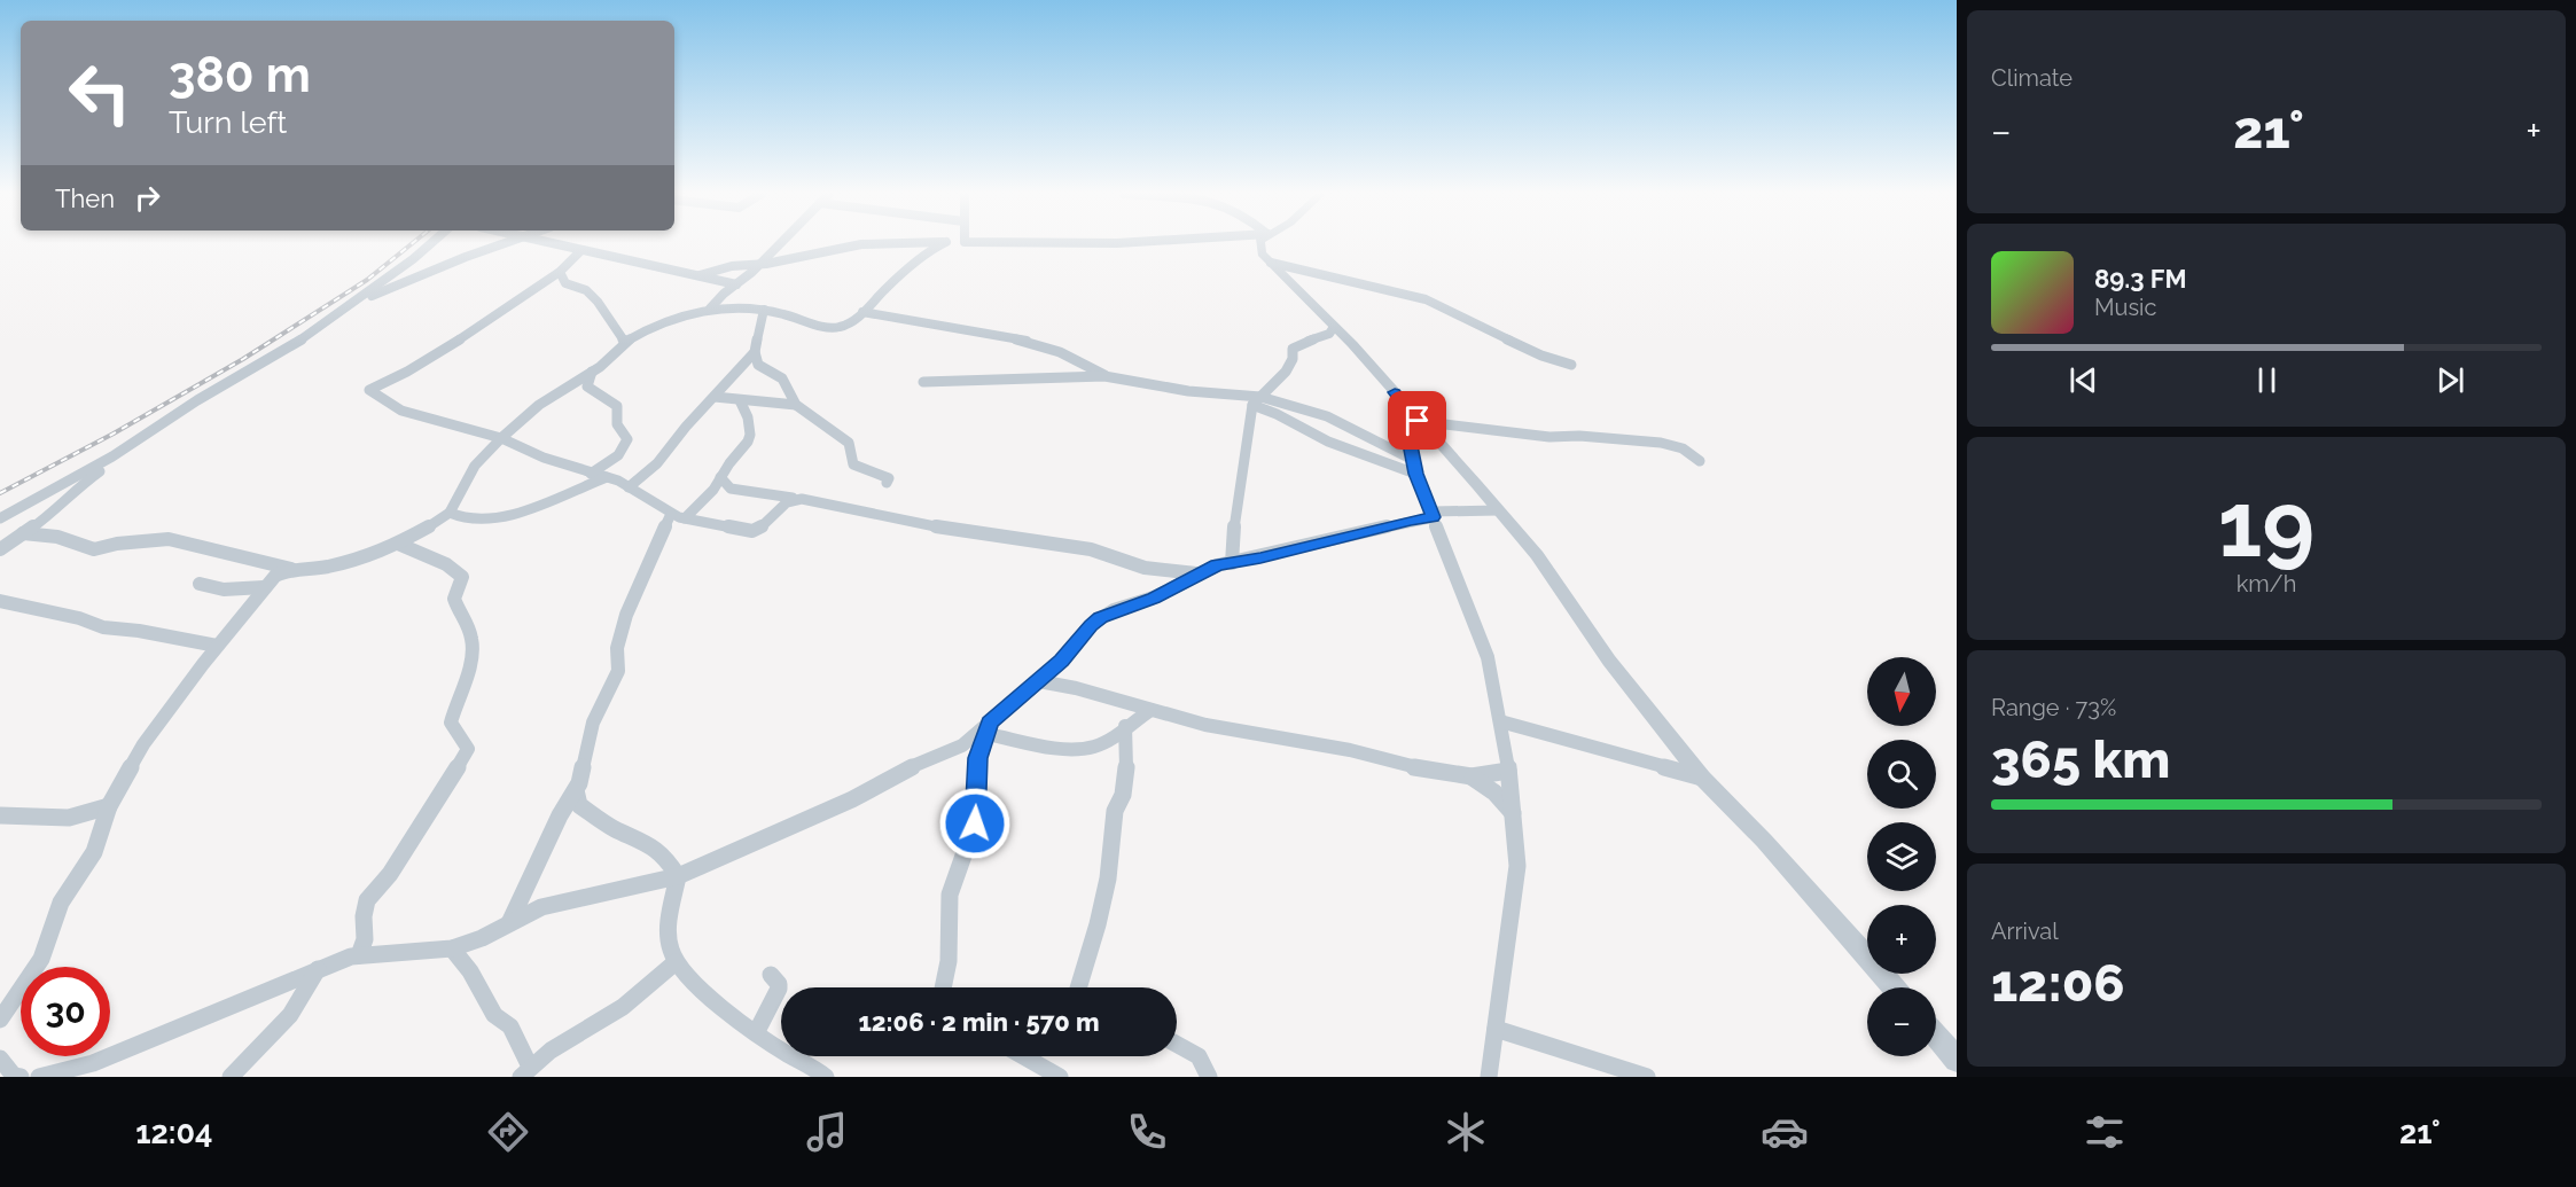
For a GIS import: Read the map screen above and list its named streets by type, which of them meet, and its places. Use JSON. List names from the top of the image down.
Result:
{
  "north": "bottom",
  "page": {
    "tile": [
      "Climate",
      ["19", "km/h"],
      ["Range · 73%", "365 km"],
      ["Arrival", "12:06"]
    ],
    "turn": ["380 m", "Turn left"],
    "heat": ["−", "21°", "+"],
    "then": "Then",
    "song": ["89.3 FM", "Music"],
    "map_buttons": ["+", "−"],
    "limit": "30",
    "trip": "12:06 · 2 min · 570 m",
    "tabs": ["12:04", "21°"]
  }
}
